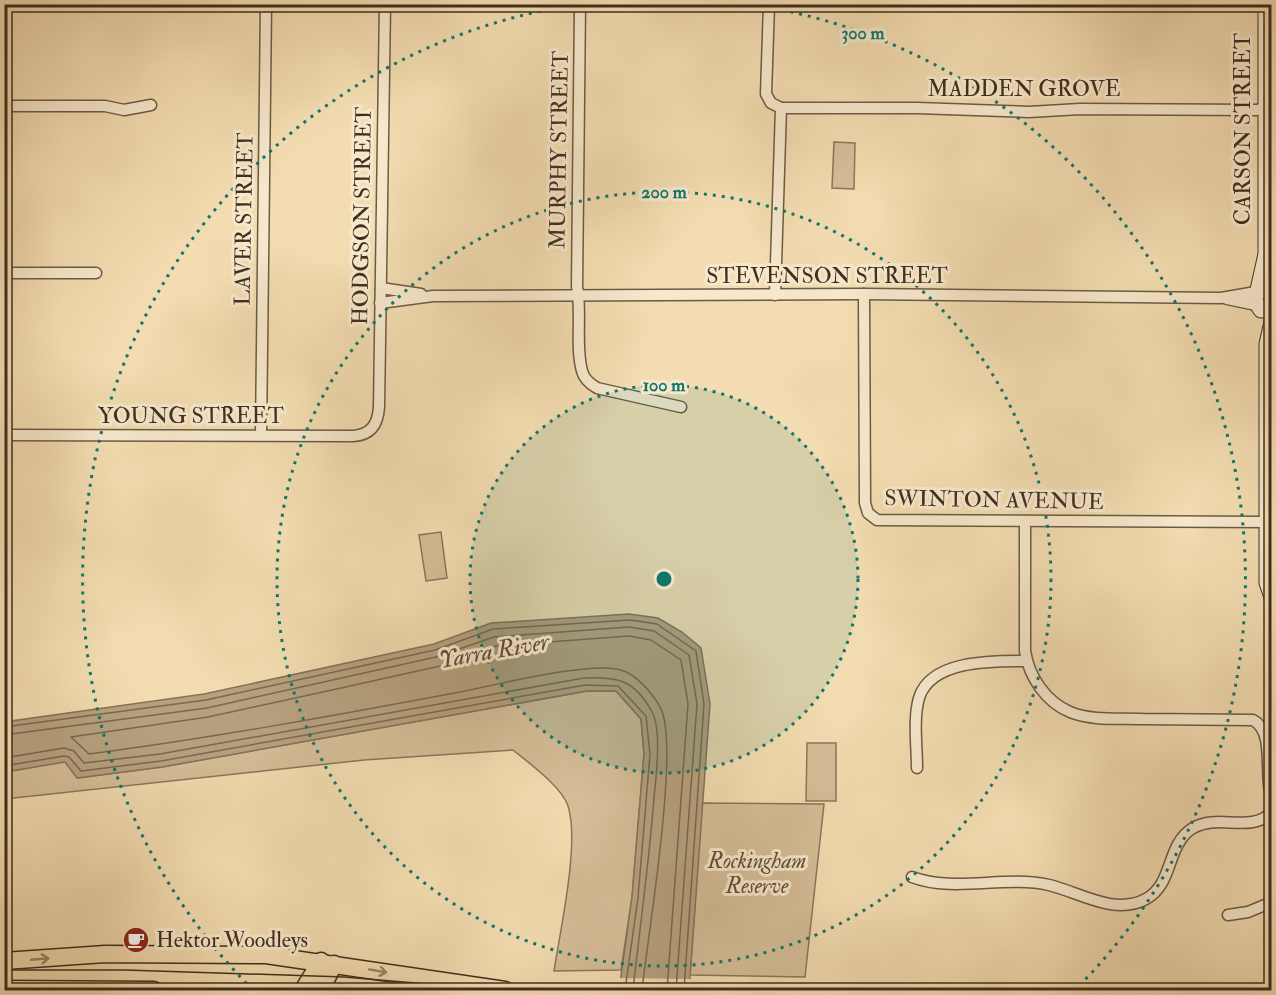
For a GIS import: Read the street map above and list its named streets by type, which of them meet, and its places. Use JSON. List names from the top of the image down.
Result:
{
  "streets": {
    "street": [
      "MADDEN GROVE",
      "CARSON STREET",
      "MURPHY STREET",
      "HODGSON STREET",
      "LAVER STREET",
      "STEVENSON STREET",
      "YOUNG STREET",
      "SWINTON AVENUE"
    ]
  },
  "crossings": [
    ["MADDEN GROVE", "CARSON STREET"],
    ["CARSON STREET", "STEVENSON STREET"],
    ["CARSON STREET", "SWINTON AVENUE"],
    ["MURPHY STREET", "STEVENSON STREET"],
    ["HODGSON STREET", "STEVENSON STREET"],
    ["HODGSON STREET", "YOUNG STREET"],
    ["LAVER STREET", "YOUNG STREET"],
    ["STEVENSON STREET", "SWINTON AVENUE"]
  ],
  "water": ["Yarra River"],
  "parks": ["Rockingham Reserve"],
  "places": {
    "cafe": ["Hektor Woodleys"]
  },
  "rings": ["300 m", "200 m", "100 m"]
}
